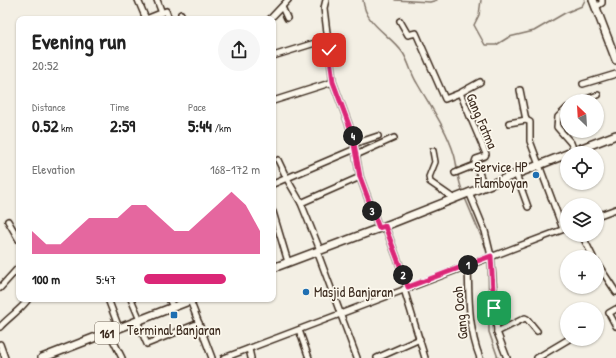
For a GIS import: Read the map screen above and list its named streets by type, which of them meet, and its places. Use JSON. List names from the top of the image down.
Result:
{
  "streets": {
    "main road": ["161"],
    "street": ["Gang Fatma", "Gang Ocoh"]
  },
  "places": {
    "other": ["Service HP Flamboyan", "Masjid Banjaran"],
    "transit": ["Terminal Banjaran"]
  },
  "north": "top left",
  "page": {
    "heading": ["Evening run", "20:52"],
    "stats": [
      ["Distance", "0.52 km"],
      ["Time", "2:59"],
      ["Pace", "5:44 /km"]
    ],
    "map_buttons": ["+", "−"],
    "pins": [
      "4",
      "3",
      "1",
      "2"
    ],
    "chart": ["Elevation", "168–172 m"],
    "list": [
      {
        "name": "100 m",
        "note": "5:47"
      }
    ]
  }
}
